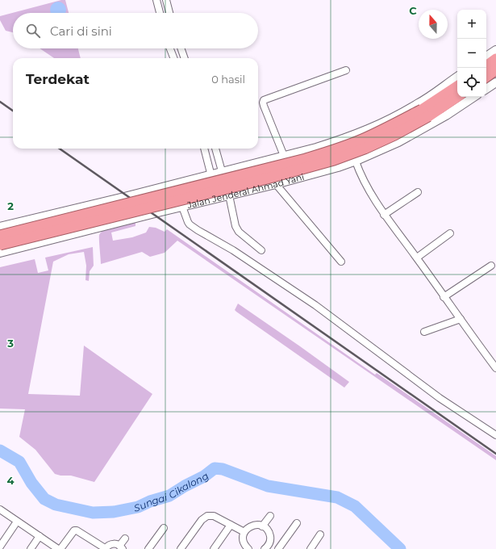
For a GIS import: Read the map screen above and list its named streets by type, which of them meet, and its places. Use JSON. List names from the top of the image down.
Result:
{
  "streets": {
    "highway": ["Jalan Jenderal Ahmad Yani"]
  },
  "water": ["Sungai Cikalong"],
  "north": "top",
  "page": {
    "map_buttons": ["+", "−"],
    "search": "Cari di sini",
    "heading": ["Terdekat", "0 hasil"]
  },
  "grid": {
    "columns": ["C"],
    "rows": ["2", "3", "4"]
  }
}
